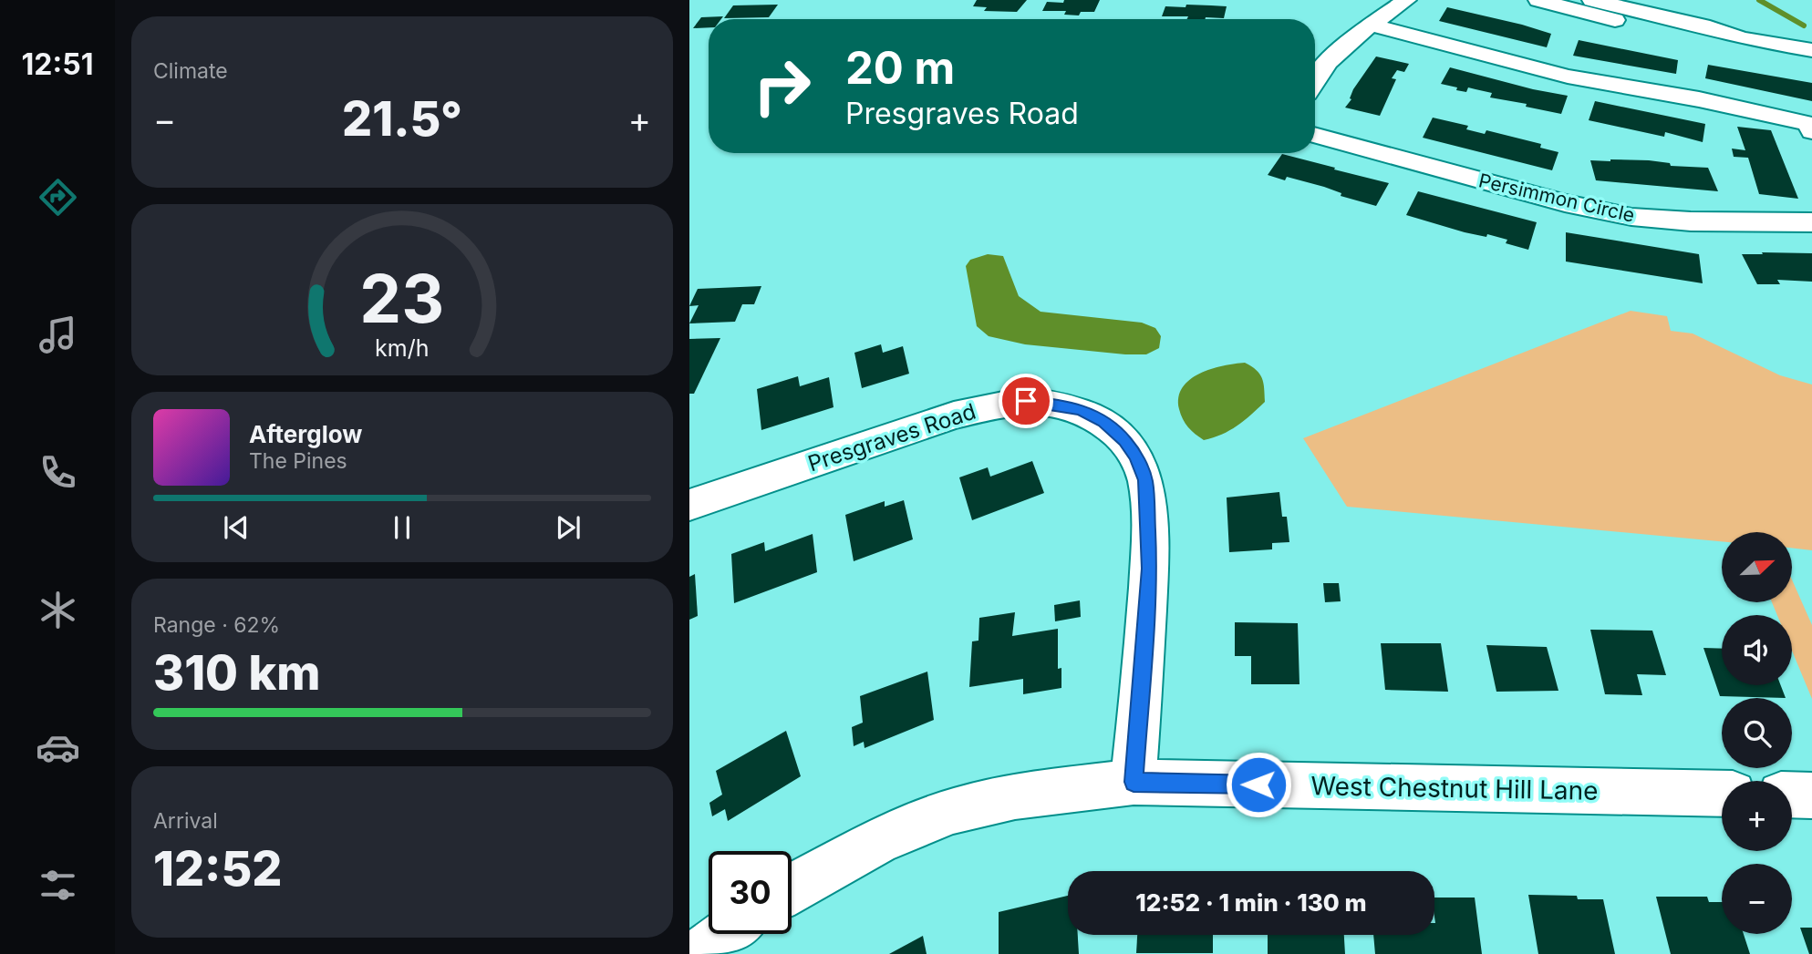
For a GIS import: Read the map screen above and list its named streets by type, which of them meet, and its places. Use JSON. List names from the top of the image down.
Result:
{
  "streets": {
    "street": ["Persimmon Circle", "Presgraves Road", "West Chestnut Hill Lane"]
  },
  "crossings": [
    ["Presgraves Road", "West Chestnut Hill Lane"]
  ],
  "north": "top right",
  "page": {
    "tabs": "12:51",
    "tile": [
      "Climate",
      ["Range · 62%", "310 km"],
      ["Arrival", "12:52"]
    ],
    "turn": ["20 m", "Presgraves Road"],
    "heat": ["−", "21.5°", "+"],
    "song": ["Afterglow", "The Pines"],
    "map_buttons": ["+", "−"],
    "limit": "30",
    "trip": "12:52 · 1 min · 130 m",
    "gauge": ["23", "km/h"]
  }
}
